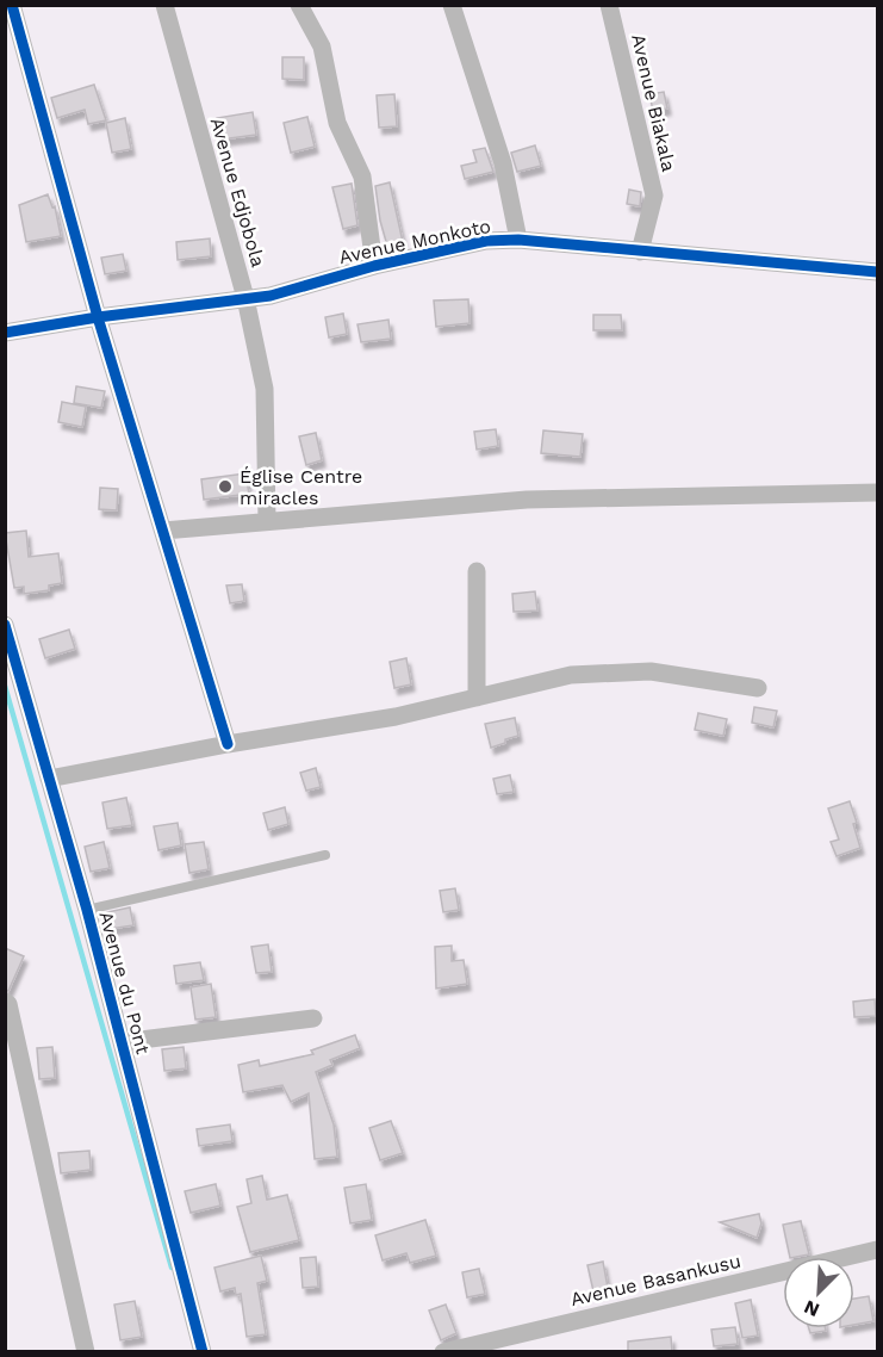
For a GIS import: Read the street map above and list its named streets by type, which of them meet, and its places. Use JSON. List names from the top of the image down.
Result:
{
  "streets": {
    "street": [
      "Avenue Biakala",
      "Avenue Edjobola",
      "Avenue Monkoto",
      "Avenue du Pont",
      "Avenue Basankusu"
    ]
  },
  "crossings": [
    ["Avenue Biakala", "Avenue Monkoto"],
    ["Avenue Edjobola", "Avenue Monkoto"]
  ],
  "places": ["Église Centre miracles"],
  "north": "bottom left"
}
